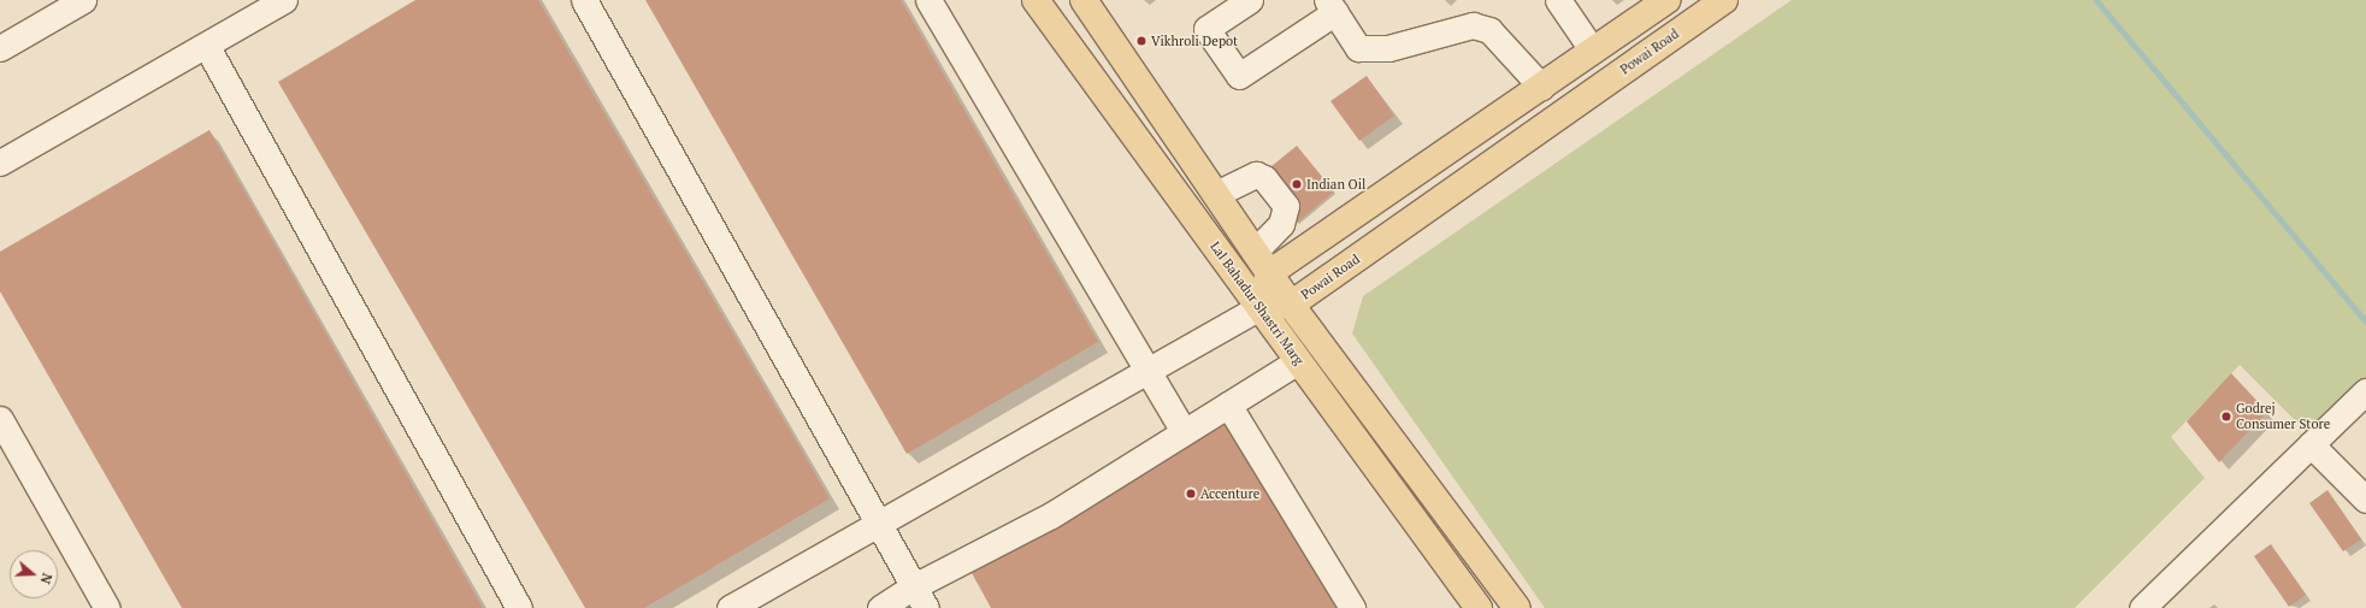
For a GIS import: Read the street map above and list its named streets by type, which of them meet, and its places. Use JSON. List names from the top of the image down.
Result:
{
  "streets": {
    "main road": ["Powai Road", "Lal Bahadur Shastri Marg"]
  },
  "crossings": [
    ["Powai Road", "Lal Bahadur Shastri Marg"]
  ],
  "places": [
    "Vikhroli Depot",
    "Indian Oil",
    "Godrej Consumer Store",
    "Accenture"
  ],
  "north": "right"
}
